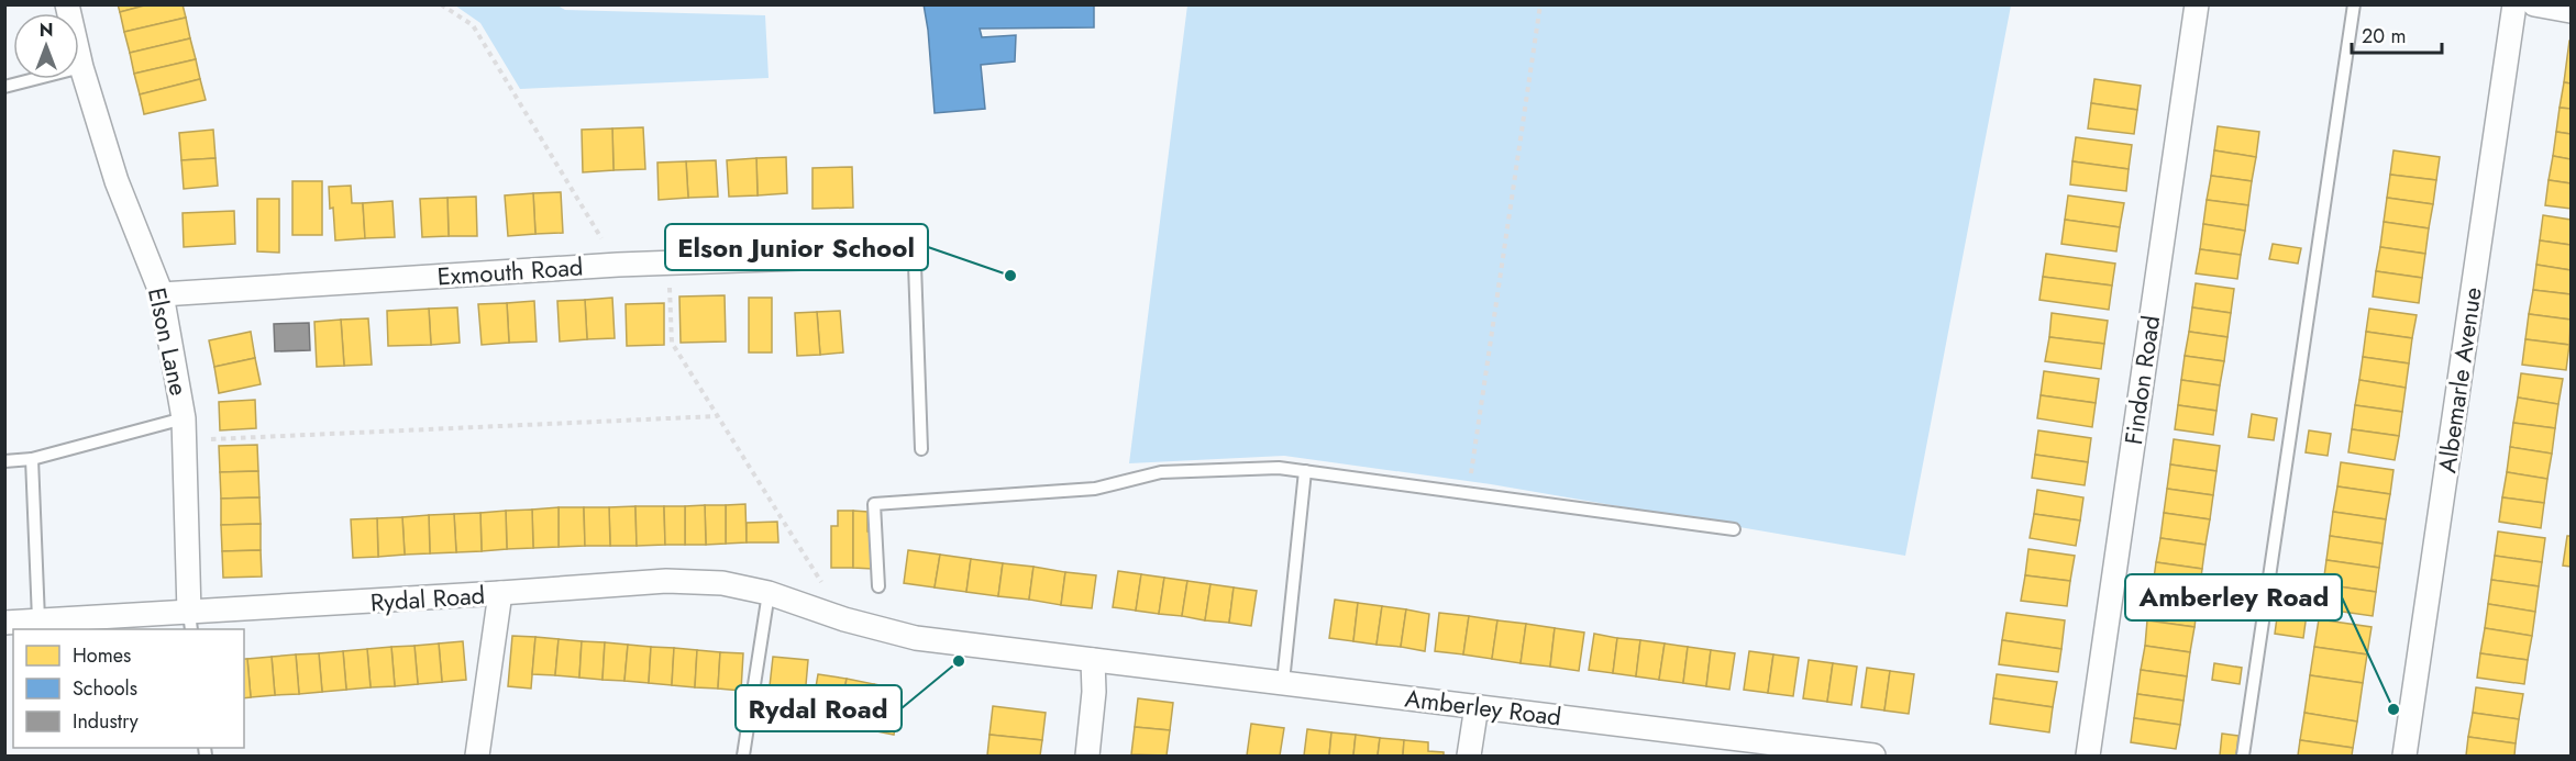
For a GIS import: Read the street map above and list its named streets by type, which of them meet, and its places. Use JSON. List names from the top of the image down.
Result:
{
  "streets": {
    "street": [
      "Exmouth Road",
      "Elson Lane",
      "Findon Road",
      "Albemarle Avenue",
      "Rydal Road",
      "Amberley Road"
    ]
  },
  "crossings": [
    ["Exmouth Road", "Elson Lane"],
    ["Elson Lane", "Rydal Road"],
    ["Rydal Road", "Amberley Road"]
  ],
  "places": ["Elson Junior School", "Rydal Road", "Amberley Road"],
  "legend": ["Homes", "Schools", "Industry"],
  "scale_bar": "20 m",
  "north": "top"
}
